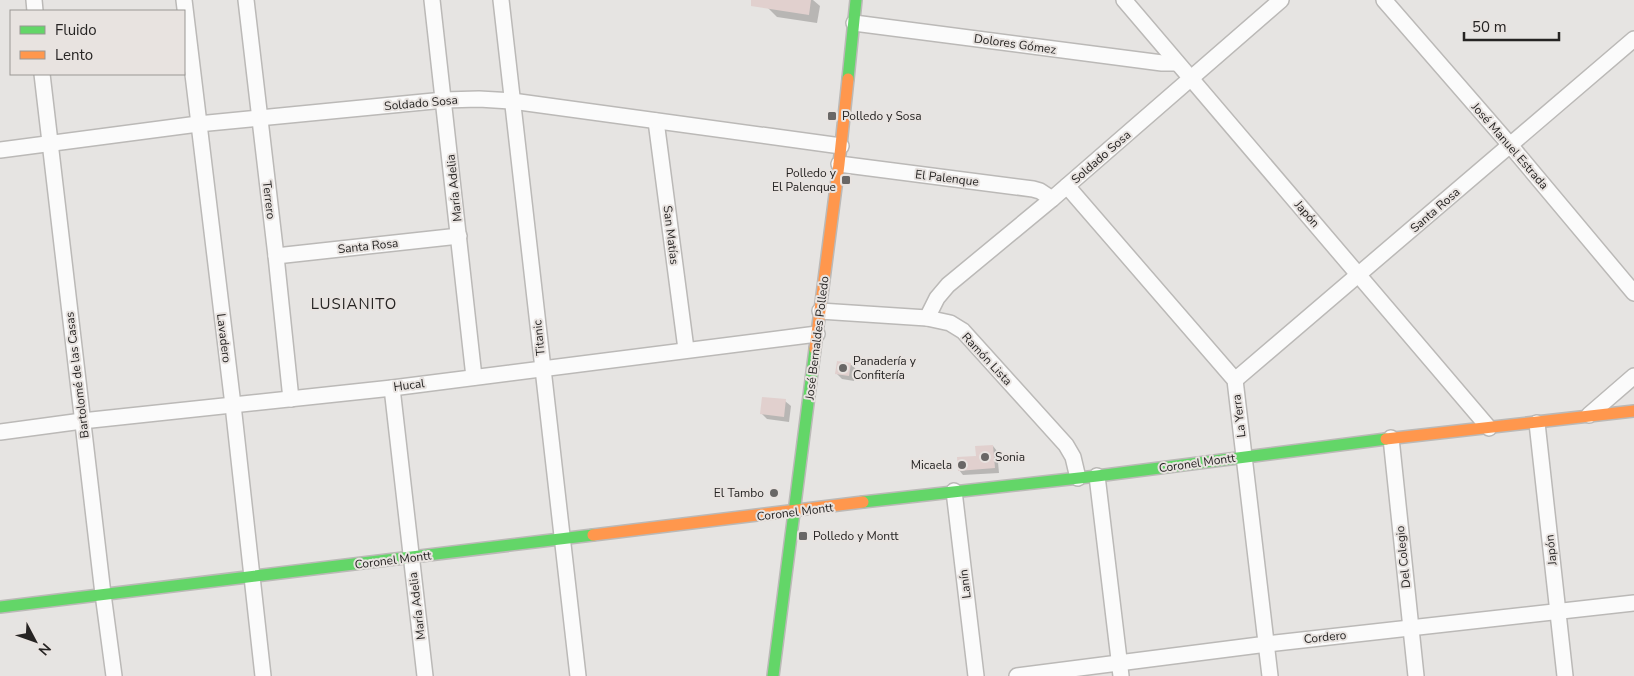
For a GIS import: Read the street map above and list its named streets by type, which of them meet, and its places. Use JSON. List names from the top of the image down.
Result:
{
  "streets": {
    "street": [
      "Dolores Gómez",
      "Soldado Sosa",
      "José Manuel Estrada",
      "El Palenque",
      "María Adelia",
      "Terrero",
      "Santa Rosa",
      "Japón",
      "San Matías",
      "Lavadero",
      "Titanic",
      "José Bernaldes Polledo",
      "Ramón Lista",
      "Bartolomé de las Casas",
      "Hucal",
      "La Yerra",
      "Coronel Montt",
      "Del Colegio",
      "Lanín",
      "Cordero"
    ]
  },
  "crossings": [
    ["Dolores Gómez", "Japón"],
    ["Dolores Gómez", "José Bernaldes Polledo"],
    ["Soldado Sosa", "El Palenque"],
    ["Soldado Sosa", "María Adelia"],
    ["Soldado Sosa", "Terrero"],
    ["Soldado Sosa", "Japón"],
    ["Soldado Sosa", "San Matías"],
    ["Soldado Sosa", "Lavadero"],
    ["Soldado Sosa", "Titanic"],
    ["Soldado Sosa", "José Bernaldes Polledo"],
    ["Soldado Sosa", "Ramón Lista"],
    ["Soldado Sosa", "Bartolomé de las Casas"],
    ["Soldado Sosa", "La Yerra"],
    ["José Manuel Estrada", "Santa Rosa"],
    ["El Palenque", "José Bernaldes Polledo"],
    ["María Adelia", "Santa Rosa"],
    ["María Adelia", "Hucal"],
    ["María Adelia", "Coronel Montt"],
    ["Terrero", "Santa Rosa"],
    ["Terrero", "Hucal"],
    ["Santa Rosa", "Japón"],
    ["Santa Rosa", "La Yerra"],
    ["Japón", "Coronel Montt"],
    ["Japón", "Cordero"],
    ["San Matías", "Hucal"],
    ["Lavadero", "Hucal"],
    ["Lavadero", "Coronel Montt"],
    ["Titanic", "Hucal"],
    ["Titanic", "Coronel Montt"],
    ["José Bernaldes Polledo", "Ramón Lista"],
    ["José Bernaldes Polledo", "Hucal"],
    ["José Bernaldes Polledo", "Coronel Montt"],
    ["Ramón Lista", "Coronel Montt"],
    ["Bartolomé de las Casas", "Hucal"],
    ["Bartolomé de las Casas", "Coronel Montt"],
    ["La Yerra", "Coronel Montt"],
    ["La Yerra", "Cordero"],
    ["Coronel Montt", "Del Colegio"],
    ["Coronel Montt", "Lanín"],
    ["Del Colegio", "Cordero"]
  ],
  "districts": ["LUSIANITO"],
  "places": {
    "transit": ["Polledo y Sosa", "Polledo y El Palenque", "Polledo y Montt"],
    "other": [
      "Panadería y Confitería",
      "Sonia",
      "Micaela",
      "El Tambo"
    ]
  },
  "legend": ["Fluido", "Lento"],
  "scale_bar": "50 m",
  "north": "bottom right"
}
